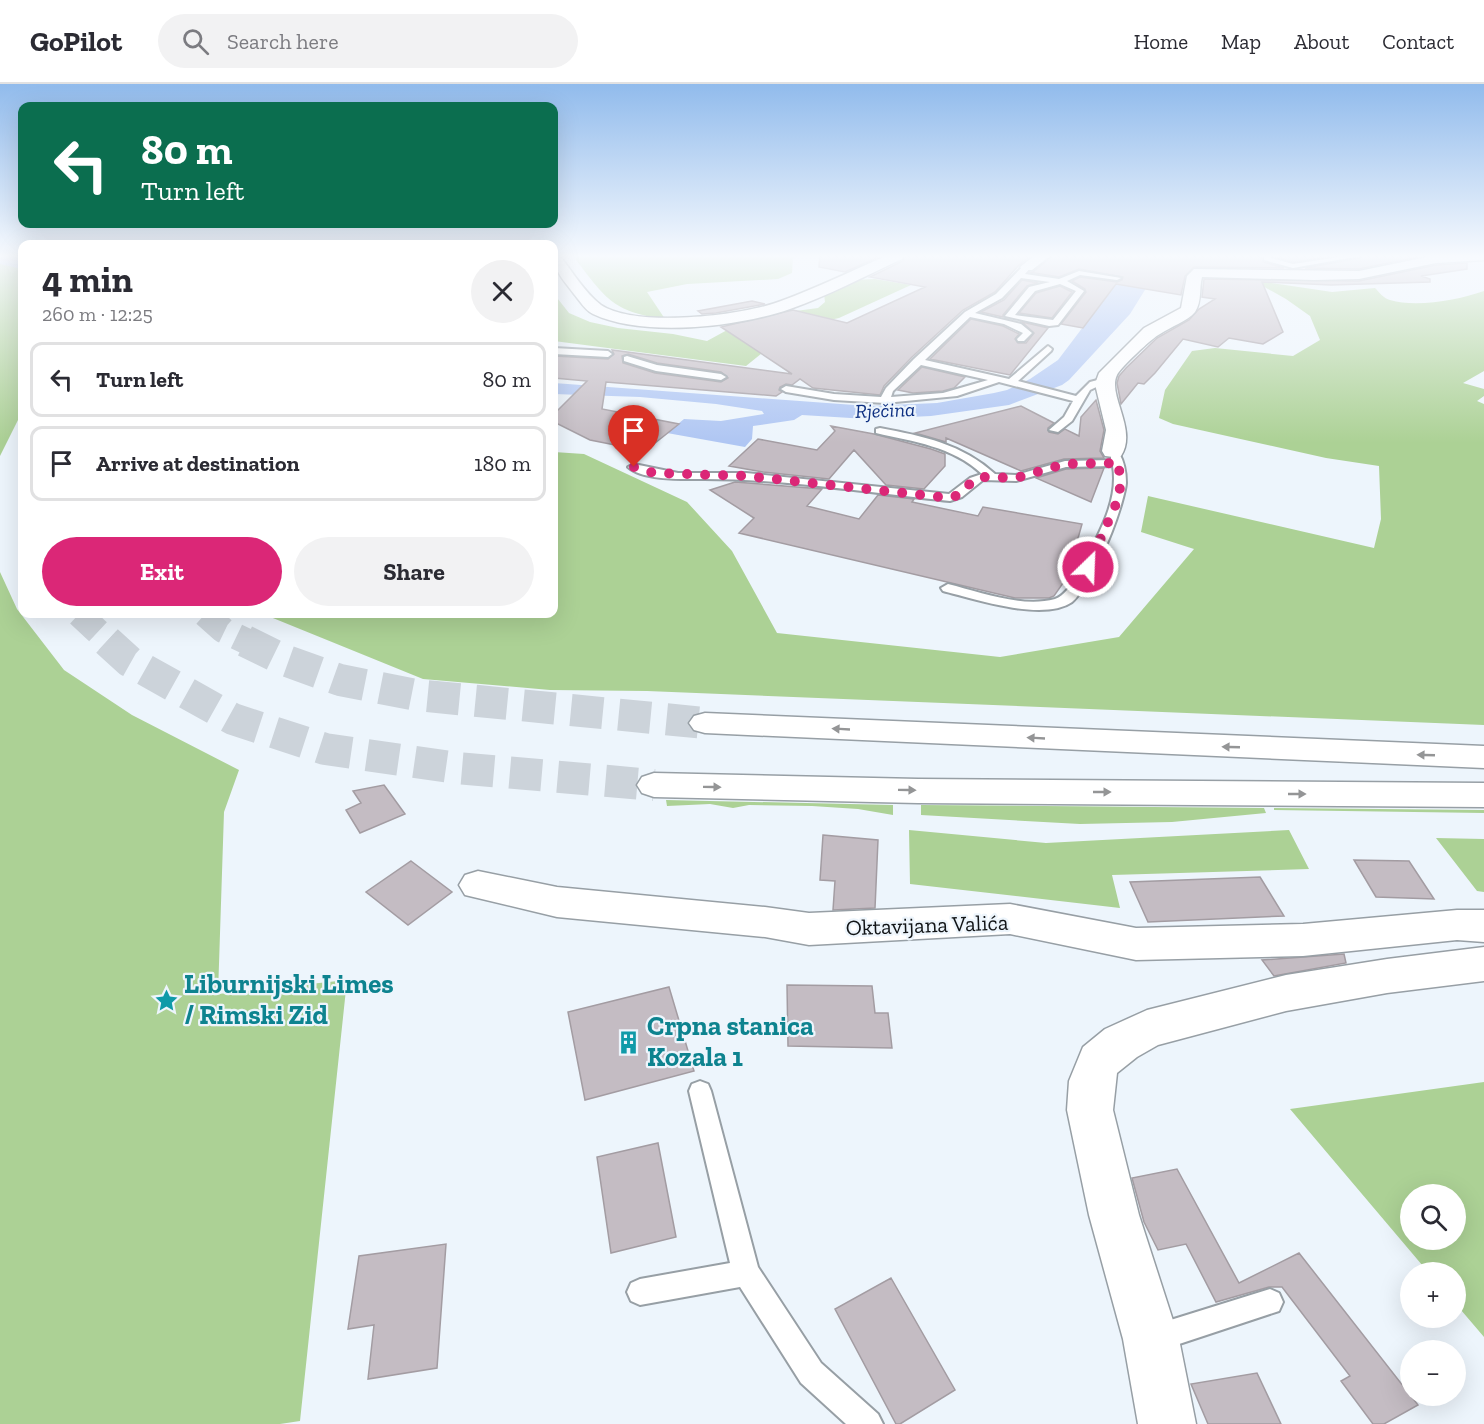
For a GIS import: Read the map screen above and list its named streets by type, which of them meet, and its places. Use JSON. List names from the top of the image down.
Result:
{
  "streets": {
    "main road": ["Oktavijana Valića"]
  },
  "water": ["Rječina"],
  "places": {
    "place": ["Liburnijski Limes / Rimski Zid"],
    "building": ["Crpna stanica Kozala 1"]
  },
  "page": {
    "header": "GoPilot",
    "search": "Search here",
    "nav": [
      "Home",
      "Map",
      "About",
      "Contact"
    ],
    "turn": ["80 m", "Turn left"],
    "heading": ["4 min", "260 m · 12:25"],
    "list": [
      {
        "name": "Turn left",
        "value": "80 m"
      },
      {
        "name": "Arrive at destination",
        "value": "180 m"
      }
    ],
    "buttons": ["Exit", "Share"],
    "map_buttons": ["+", "−"]
  }
}
